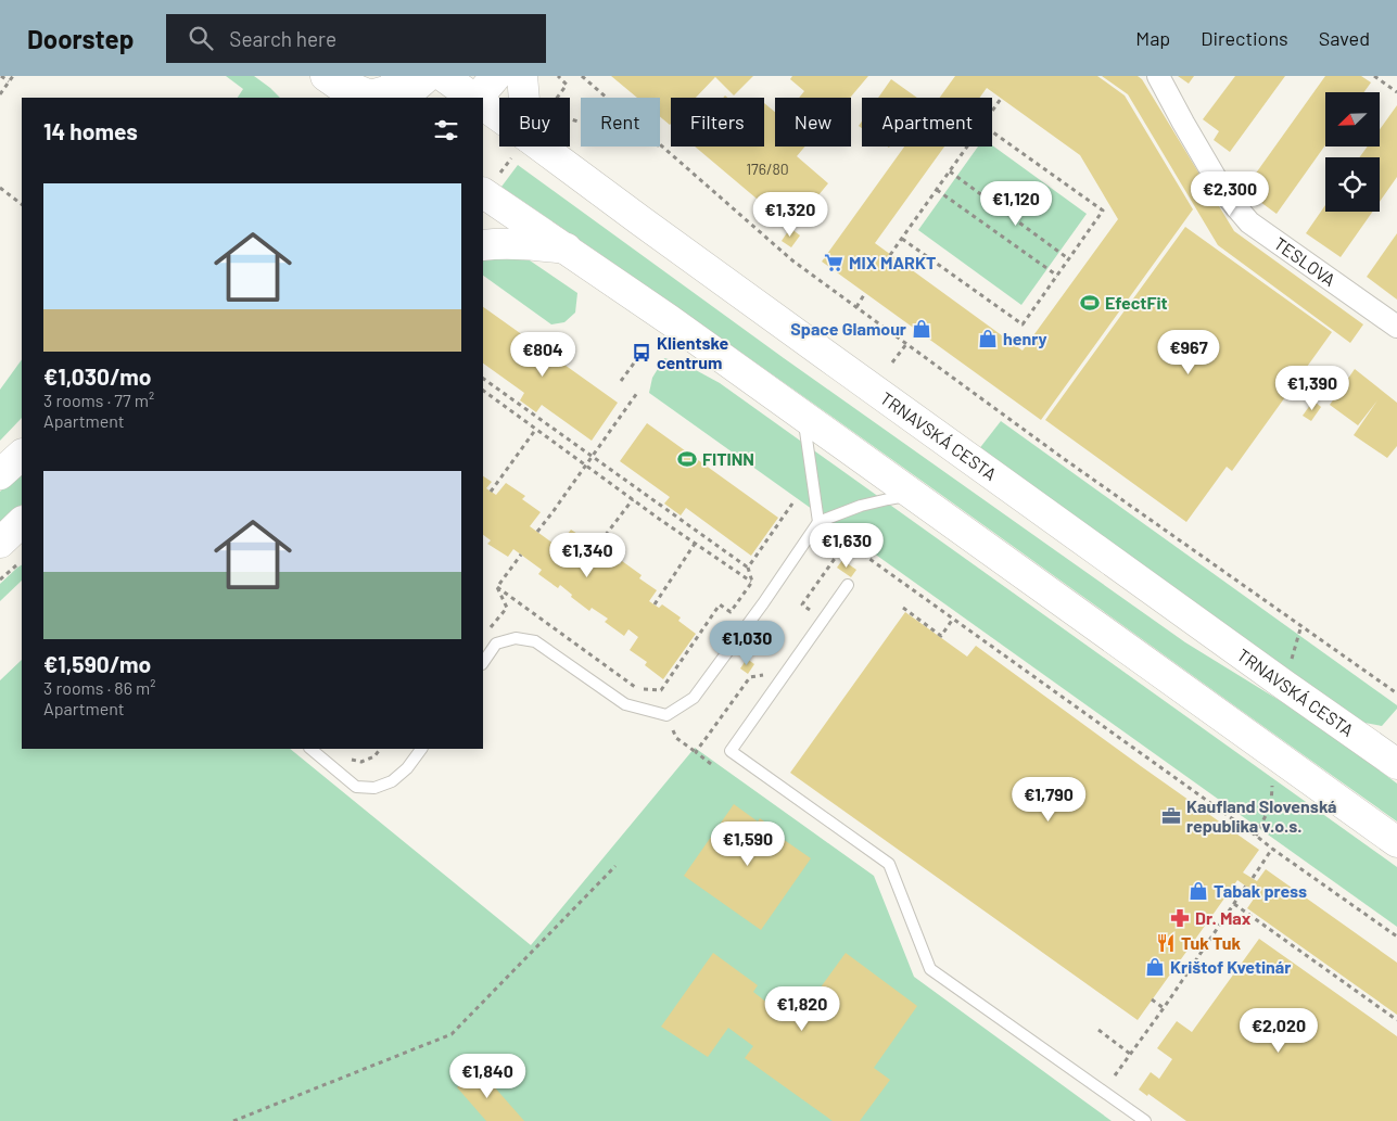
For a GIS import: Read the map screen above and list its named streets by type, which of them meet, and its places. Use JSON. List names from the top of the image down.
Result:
{
  "streets": {
    "main road": ["TRNAVSKÁ CESTA"],
    "street": ["TESLOVA"]
  },
  "places": {
    "supermarket": ["MIX MARKT"],
    "sports": ["EfectFit", "FITINN"],
    "shop": [
      "Space Glamour",
      "henry",
      "Tabak press",
      "Krištof Kvetinár"
    ],
    "bus stop": ["Klientske centrum"],
    "office": ["Kaufland Slovenská republika v.o.s."],
    "pharmacy": ["Dr. Max"],
    "restaurant": ["Tuk Tuk"]
  },
  "house_numbers": ["176/80"],
  "north": "bottom left",
  "page": {
    "header": "Doorstep",
    "search": "Search here",
    "nav": ["Map", "Directions", "Saved"],
    "chip": [
      "Buy",
      "Rent",
      "Filters",
      "New",
      "Apartment"
    ],
    "heading": "14 homes",
    "list": [
      {
        "name": "€1,030/mo",
        "note": "3 rooms · 77 m² · Apartment"
      },
      {
        "name": "€1,590/mo",
        "note": "3 rooms · 86 m² · Apartment"
      }
    ],
    "price": [
      "€2,300",
      "€1,120",
      "€1,320",
      "€967",
      "€804",
      "€1,390",
      "€1,630",
      "€1,340",
      "€1,030",
      "€1,790",
      "€1,590",
      "€1,820",
      "€2,020",
      "€1,840"
    ]
  }
}
